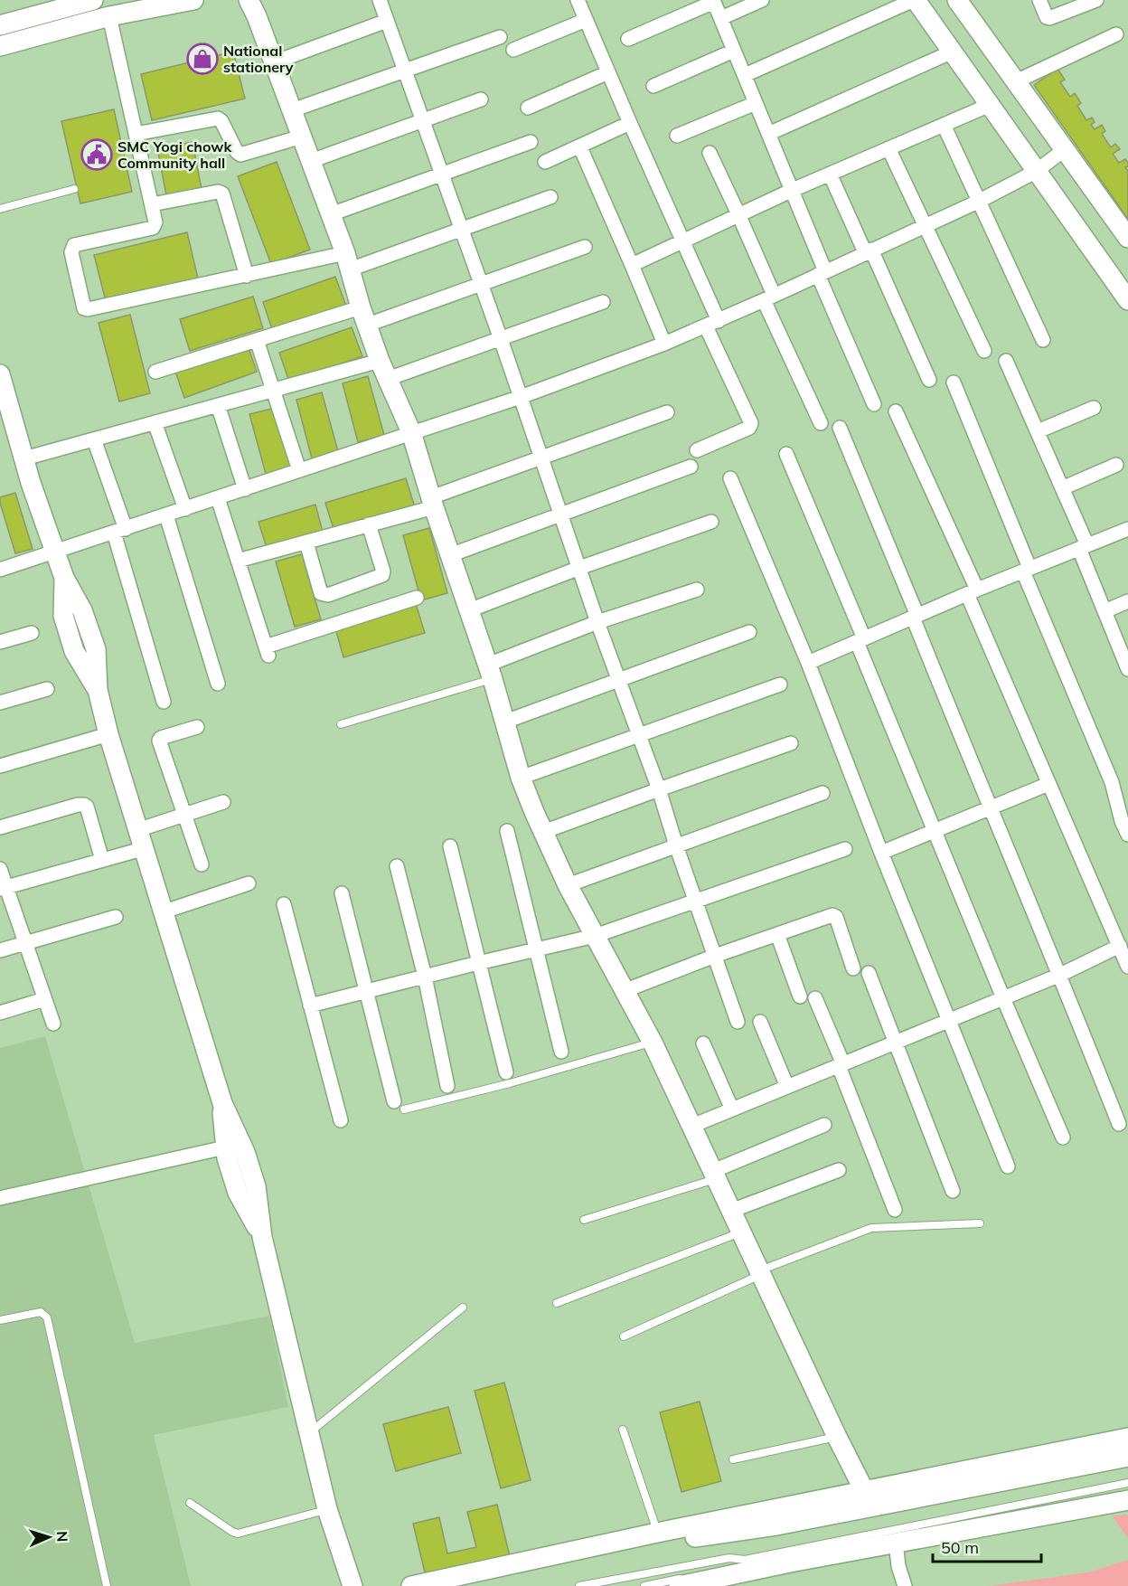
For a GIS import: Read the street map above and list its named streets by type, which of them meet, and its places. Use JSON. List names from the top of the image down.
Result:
{
  "places": {
    "shop": ["National stationery"],
    "public building": ["SMC Yogi chowk Community hall"]
  },
  "scale_bar": "50 m",
  "north": "right"
}
